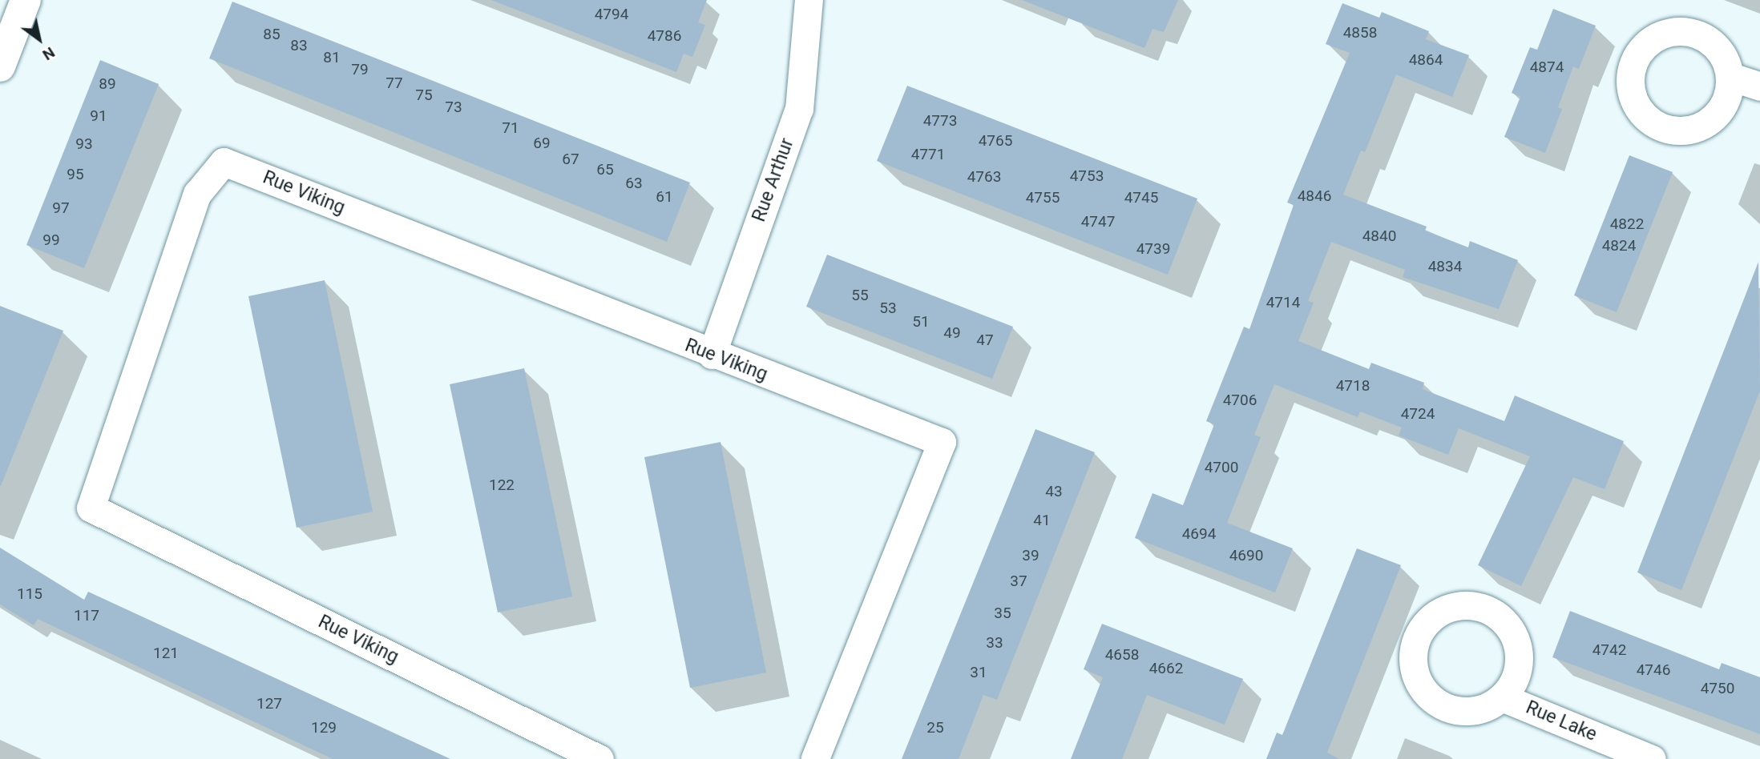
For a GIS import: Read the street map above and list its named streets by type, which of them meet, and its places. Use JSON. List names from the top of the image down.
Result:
{
  "streets": {
    "street": ["Rue Arthur", "Rue Viking", "Rue Lake"]
  },
  "crossings": [
    ["Rue Arthur", "Rue Viking"]
  ],
  "house_numbers": [
    "4794",
    "4858",
    "85",
    "4786",
    "83",
    "81",
    "4864",
    "4874",
    "79",
    "77",
    "89",
    "75",
    "73",
    "91",
    "4773",
    "71",
    "4765",
    "69",
    "93",
    "4771",
    "67",
    "65",
    "95",
    "4753",
    "4763",
    "63",
    "4846",
    "61",
    "4755",
    "4745",
    "97",
    "4747",
    "4822",
    "4840",
    "99",
    "4824",
    "4739",
    "4834",
    "55",
    "4714",
    "53",
    "51",
    "49",
    "47",
    "4718",
    "4706",
    "4724",
    "4700",
    "122",
    "43",
    "41",
    "4694",
    "39",
    "4690",
    "37",
    "115",
    "35",
    "117",
    "33",
    "4742",
    "121",
    "4658",
    "4662",
    "4746",
    "31",
    "4750",
    "127",
    "129",
    "25"
  ],
  "north": "bottom right"
}
